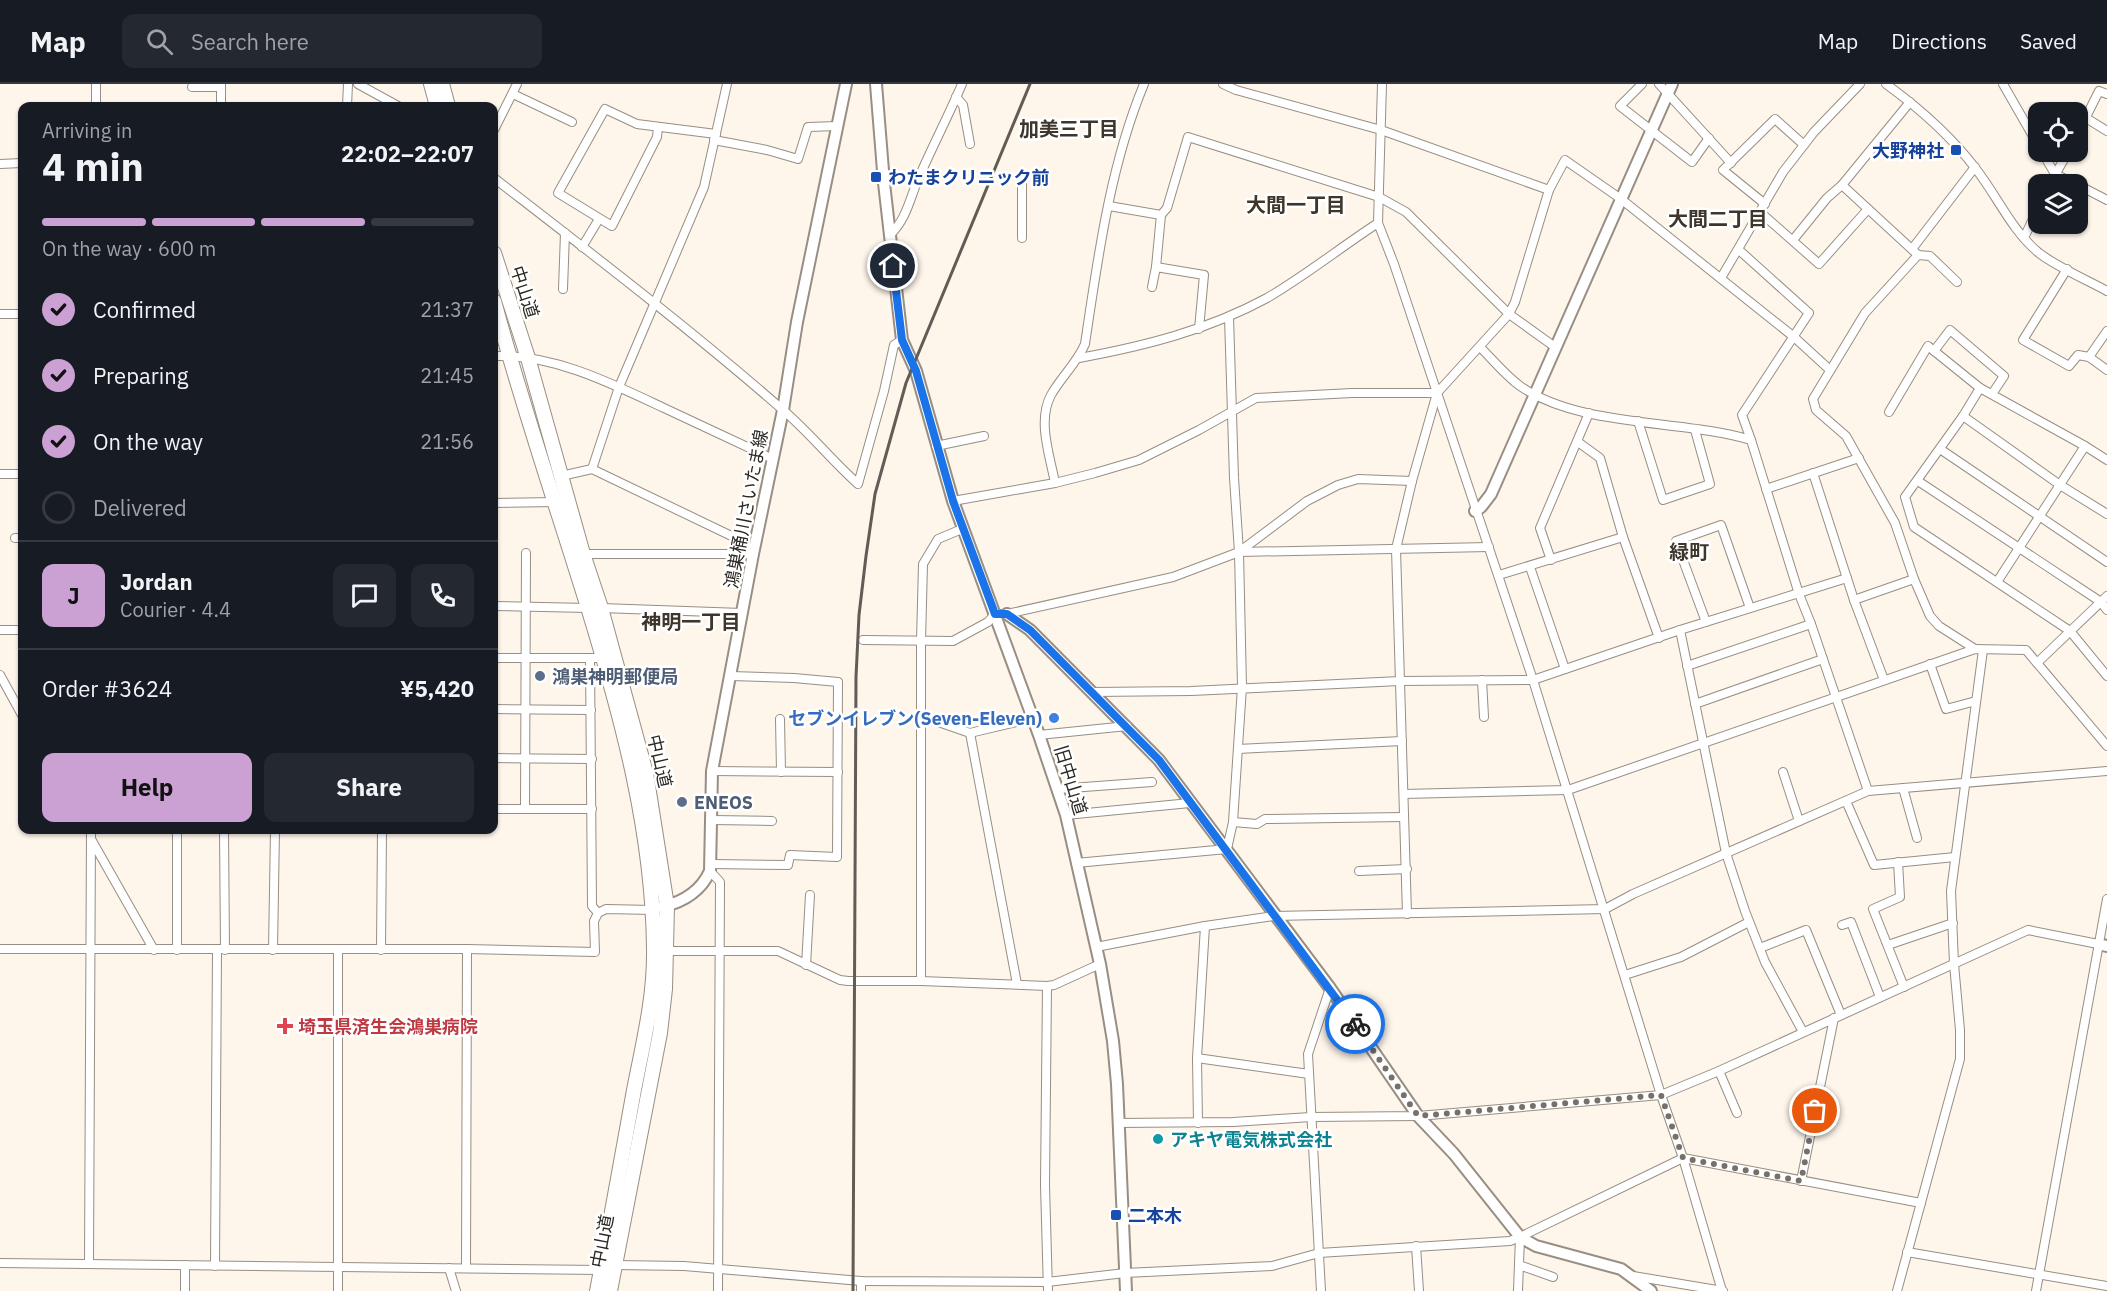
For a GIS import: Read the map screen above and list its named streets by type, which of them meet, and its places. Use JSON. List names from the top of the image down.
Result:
{
  "streets": {
    "highway": ["中山道"],
    "main road": ["鴻巣桶川さいたま線", "旧中山道"]
  },
  "districts": [
    "加美三丁目",
    "大間一丁目",
    "大間二丁目",
    "緑町",
    "神明一丁目"
  ],
  "places": {
    "transit": ["大野神社", "わたまクリニック前", "二本木"],
    "other": [
      "鴻巣神明郵便局",
      "セブンイレブン(Seven-Eleven)",
      "ENEOS",
      "アキヤ電気株式会社"
    ],
    "health": ["埼玉県済生会鴻巣病院"]
  },
  "page": {
    "header": "Map",
    "search": "Search here",
    "nav": ["Map", "Directions", "Saved"],
    "heading": ["4 min", "Arriving in", "22:02–22:07"],
    "panel": [
      "Jordan",
      "Courier · 4.4",
      "Order #3624",
      "¥5,420"
    ],
    "bar": "On the way · 600 m",
    "list": [
      ["Confirmed", "21:37"],
      ["Preparing", "21:45"],
      ["On the way", "21:56"],
      "Delivered"
    ],
    "round": "J",
    "buttons": ["Help", "Share"]
  }
}
